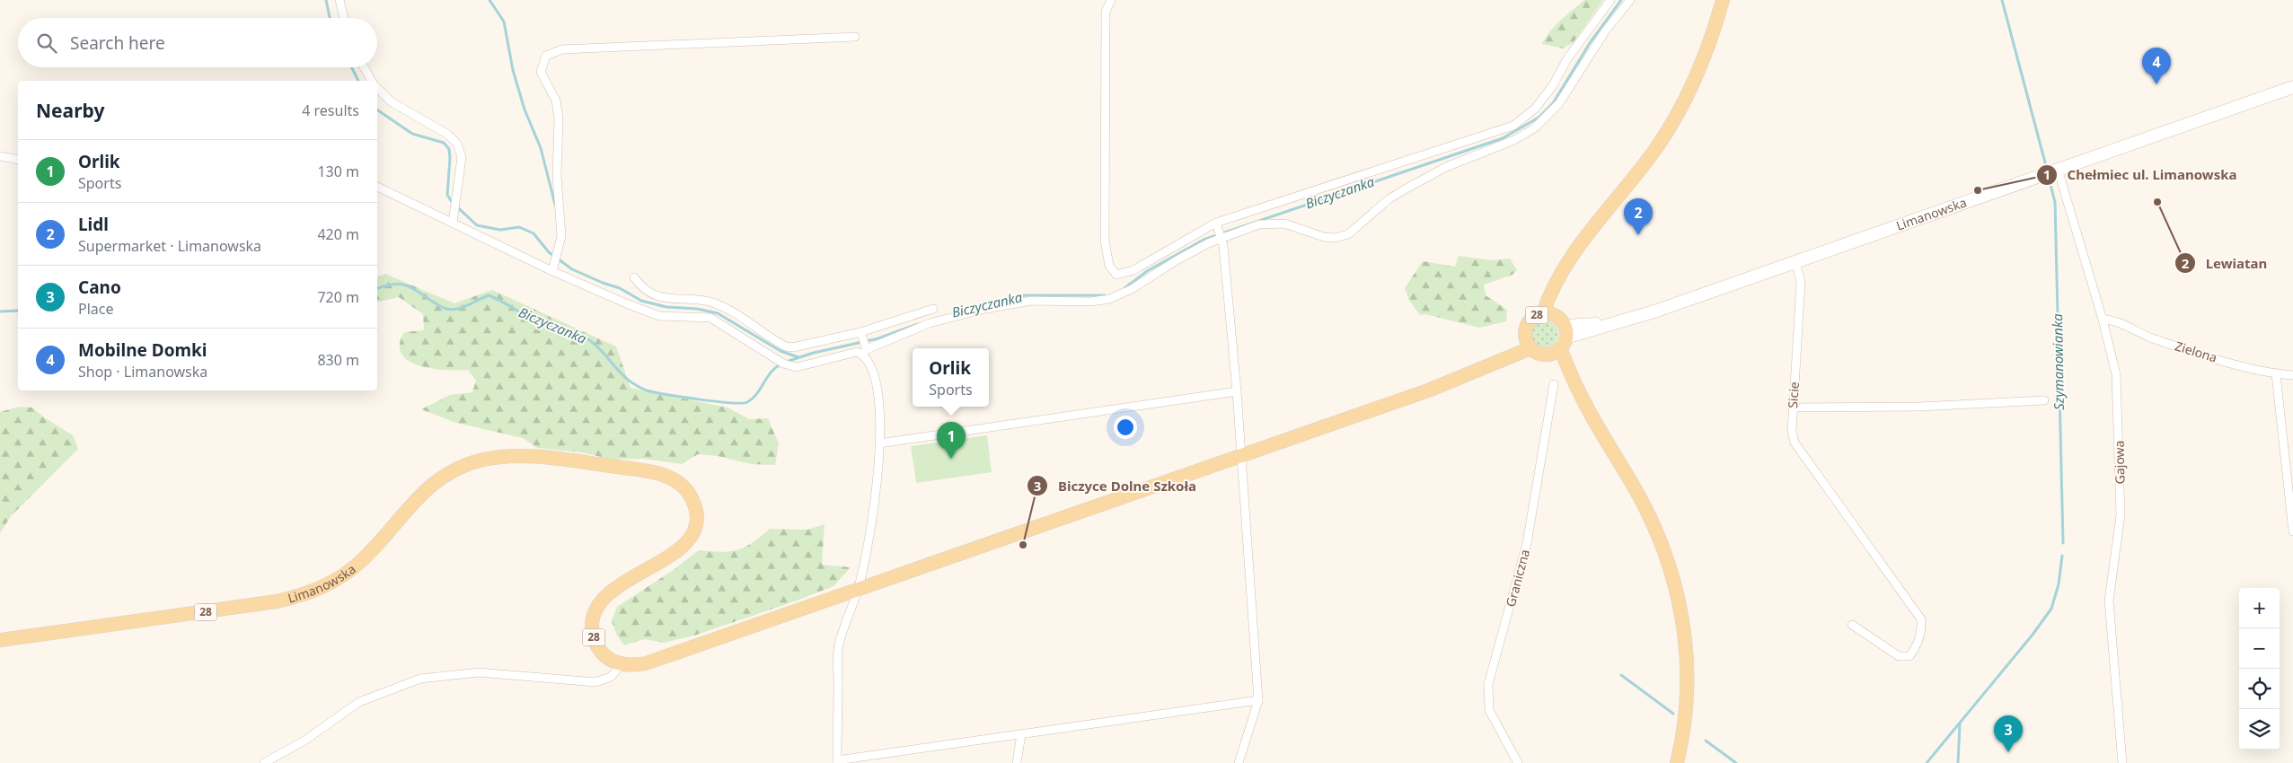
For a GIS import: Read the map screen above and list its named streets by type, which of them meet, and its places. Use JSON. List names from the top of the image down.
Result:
{
  "streets": {
    "main road": ["Limanowska", "28"],
    "street": [
      "Zielona",
      "Sicie",
      "Gajowa",
      "Graniczna"
    ]
  },
  "crossings": [
    ["Limanowska", "28"],
    ["Limanowska", "Sicie"],
    ["Limanowska", "Gajowa"],
    ["Zielona", "Gajowa"]
  ],
  "water": ["Biczyczanka", "Szymanowianka"],
  "places": ["Chełmiec ul. Limanowska", "Lewiatan", "Biczyce Dolne Szkoła"],
  "page": {
    "search": "Search here",
    "pins": [
      "4",
      "2",
      "1",
      "3"
    ],
    "heading": ["Nearby", "4 results"],
    "list": [
      {
        "mark": "1",
        "name": "Orlik",
        "note": "Sports",
        "value": "130 m"
      },
      {
        "mark": "2",
        "name": "Lidl",
        "note": "Supermarket · Limanowska",
        "value": "420 m"
      },
      {
        "mark": "3",
        "name": "Cano",
        "note": "Place",
        "value": "720 m"
      },
      {
        "mark": "4",
        "name": "Mobilne Domki",
        "note": "Shop · Limanowska",
        "value": "830 m"
      }
    ],
    "popup": ["Orlik", "Sports"],
    "map_buttons": ["+", "−"]
  }
}
